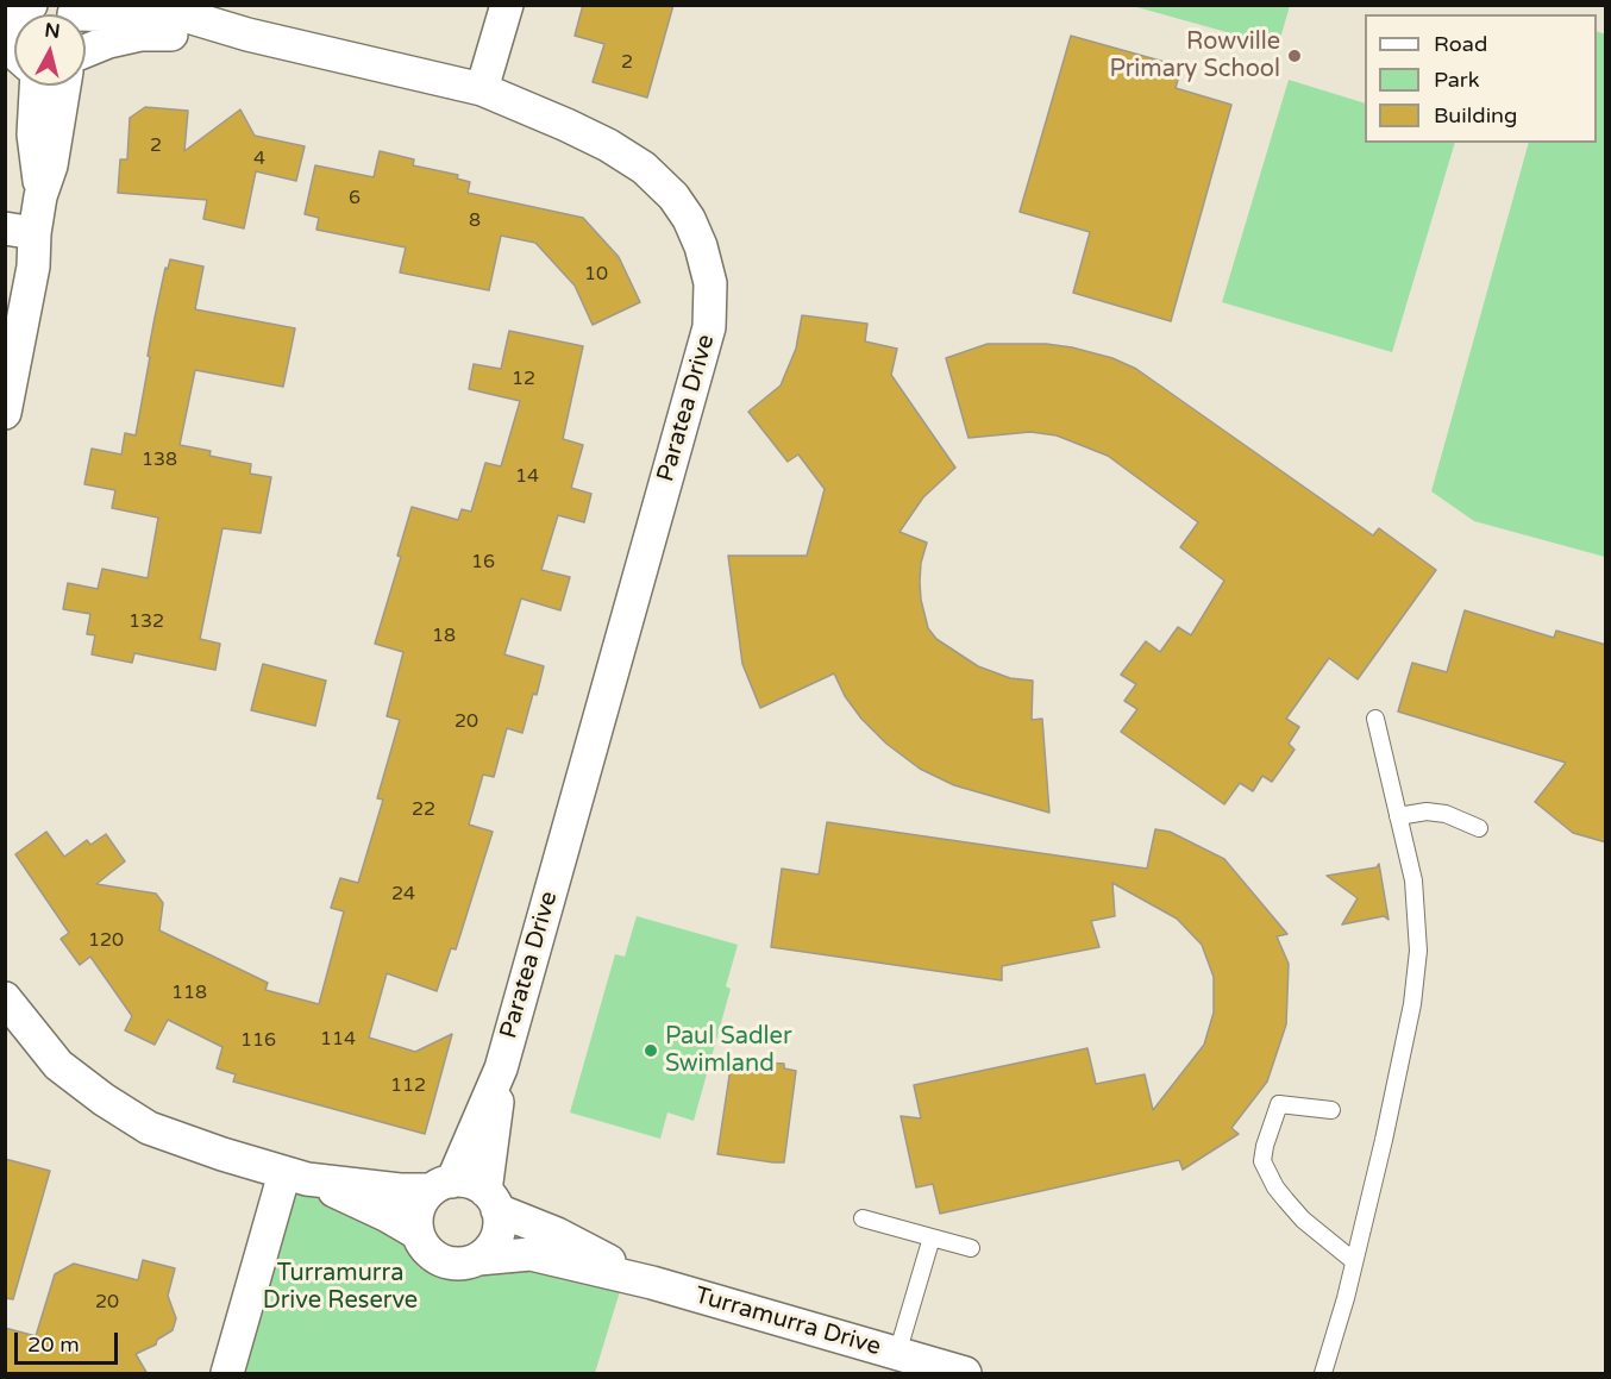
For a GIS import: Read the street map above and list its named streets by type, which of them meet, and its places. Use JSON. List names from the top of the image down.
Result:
{
  "streets": {
    "street": ["Paratea Drive", "Turramurra Drive"]
  },
  "crossings": [
    ["Paratea Drive", "Turramurra Drive"]
  ],
  "parks": ["Turramurra Drive Reserve"],
  "places": ["Rowville Primary School", "Paul Sadler Swimland"],
  "house_numbers": [
    "2",
    "2",
    "4",
    "6",
    "8",
    "10",
    "12",
    "138",
    "14",
    "16",
    "132",
    "18",
    "20",
    "22",
    "24",
    "120",
    "118",
    "114",
    "116",
    "112",
    "20"
  ],
  "legend": ["Road", "Park", "Building"],
  "scale_bar": "20 m",
  "north": "top"
}
